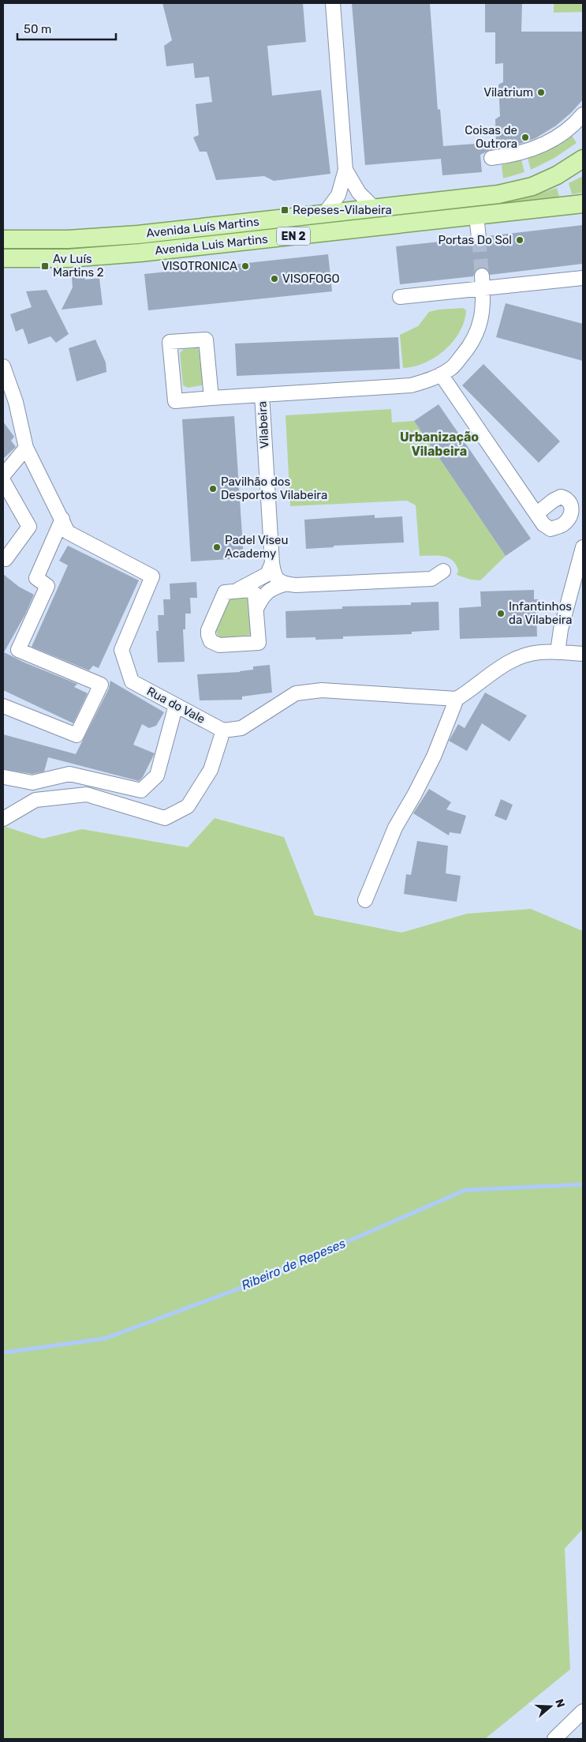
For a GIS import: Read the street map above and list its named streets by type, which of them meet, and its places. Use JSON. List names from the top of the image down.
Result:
{
  "streets": {
    "main road": ["Avenida Luís Martins", "EN 2", "Avenida Luis Martins"],
    "street": ["Vilabeira", "Rua do Vale"]
  },
  "districts": ["Urbanização Vilabeira"],
  "water": ["Ribeiro de Repeses"],
  "places": {
    "other": [
      "Vilatrium",
      "Coisas de Outrora",
      "Portas Do Sol",
      "VISOTRONICA",
      "VISOFOGO",
      "Pavilhão dos Desportos Vilabeira",
      "Padel Viseu Academy",
      "Infantinhos da Vilabeira"
    ],
    "transit": ["Repeses-Vilabeira", "Av Luís Martins 2"]
  },
  "scale_bar": "50 m",
  "north": "right"
}
